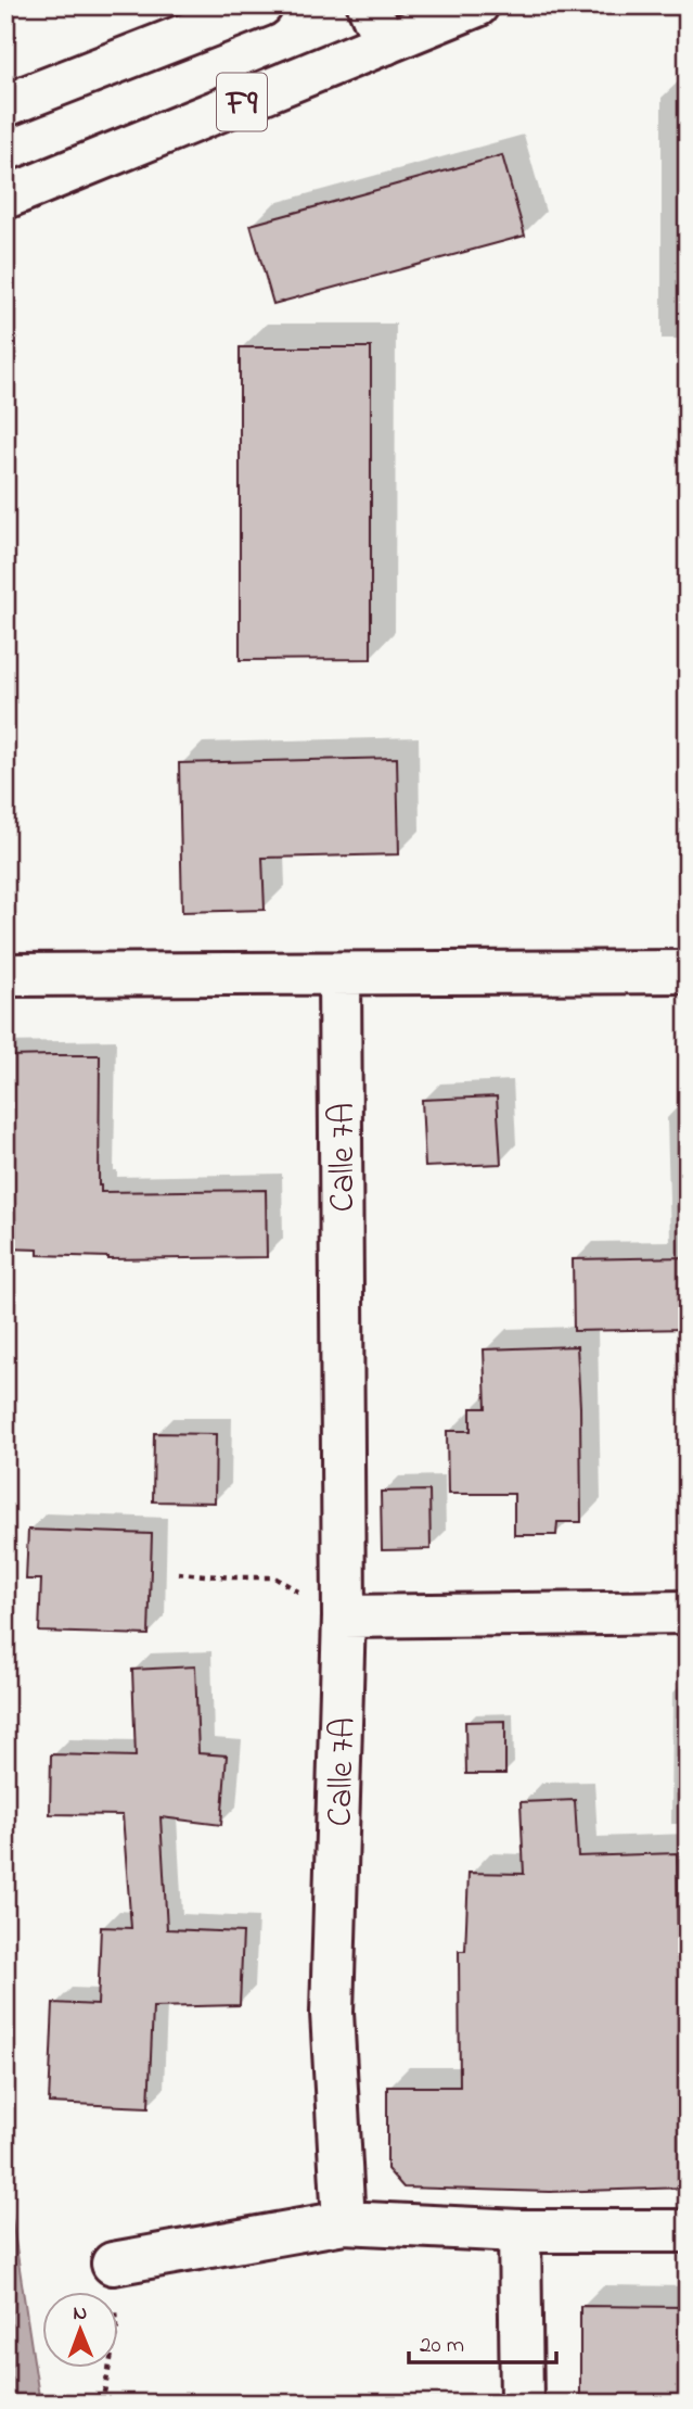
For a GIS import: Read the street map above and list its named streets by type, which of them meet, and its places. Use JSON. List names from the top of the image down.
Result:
{
  "streets": {
    "main road": ["F9", "Calle 7A"]
  },
  "scale_bar": "20 m",
  "north": "top"
}
